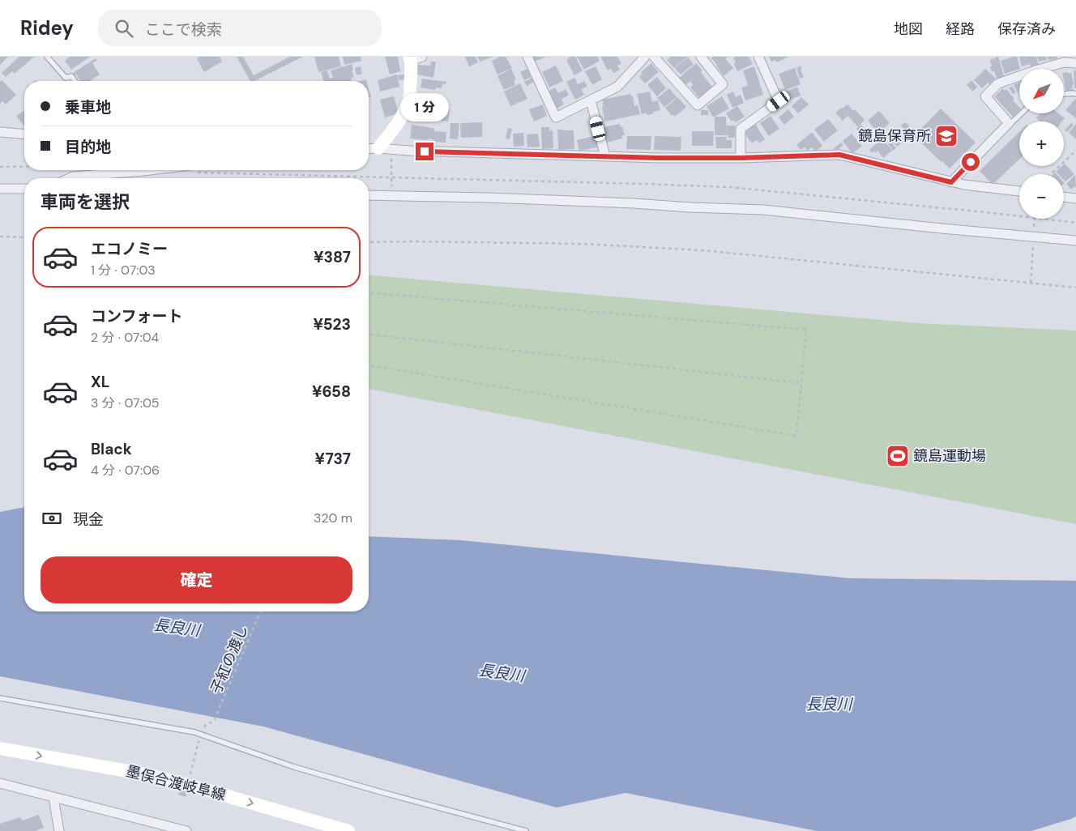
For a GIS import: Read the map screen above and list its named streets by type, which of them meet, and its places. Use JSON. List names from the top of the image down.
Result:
{
  "streets": {
    "main road": ["墨俣合渡岐阜線"],
    "path": ["子紅の渡し"]
  },
  "one_way": ["墨俣合渡岐阜線"],
  "water": ["長良川"],
  "places": {
    "school or university": ["鏡島保育所"],
    "sports": ["鏡島運動場"]
  },
  "north": "bottom left",
  "page": {
    "header": "Ridey",
    "search": "ここで検索",
    "nav": ["地図", "経路", "保存済み"],
    "map_buttons": ["+", "−"],
    "banner": ["乗車地", "目的地"],
    "bubble": "1 分",
    "heading": "車両を選択",
    "list": [
      {
        "name": "エコノミー",
        "note": "1 分 · 07:03",
        "value": "¥387"
      },
      {
        "name": "コンフォート",
        "note": "2 分 · 07:04",
        "value": "¥523"
      },
      {
        "name": "XL",
        "note": "3 分 · 07:05",
        "value": "¥658"
      },
      {
        "name": "Black",
        "note": "4 分 · 07:06",
        "value": "¥737"
      }
    ],
    "pay": ["現金", "320 m"],
    "buttons": "確定"
  }
}
